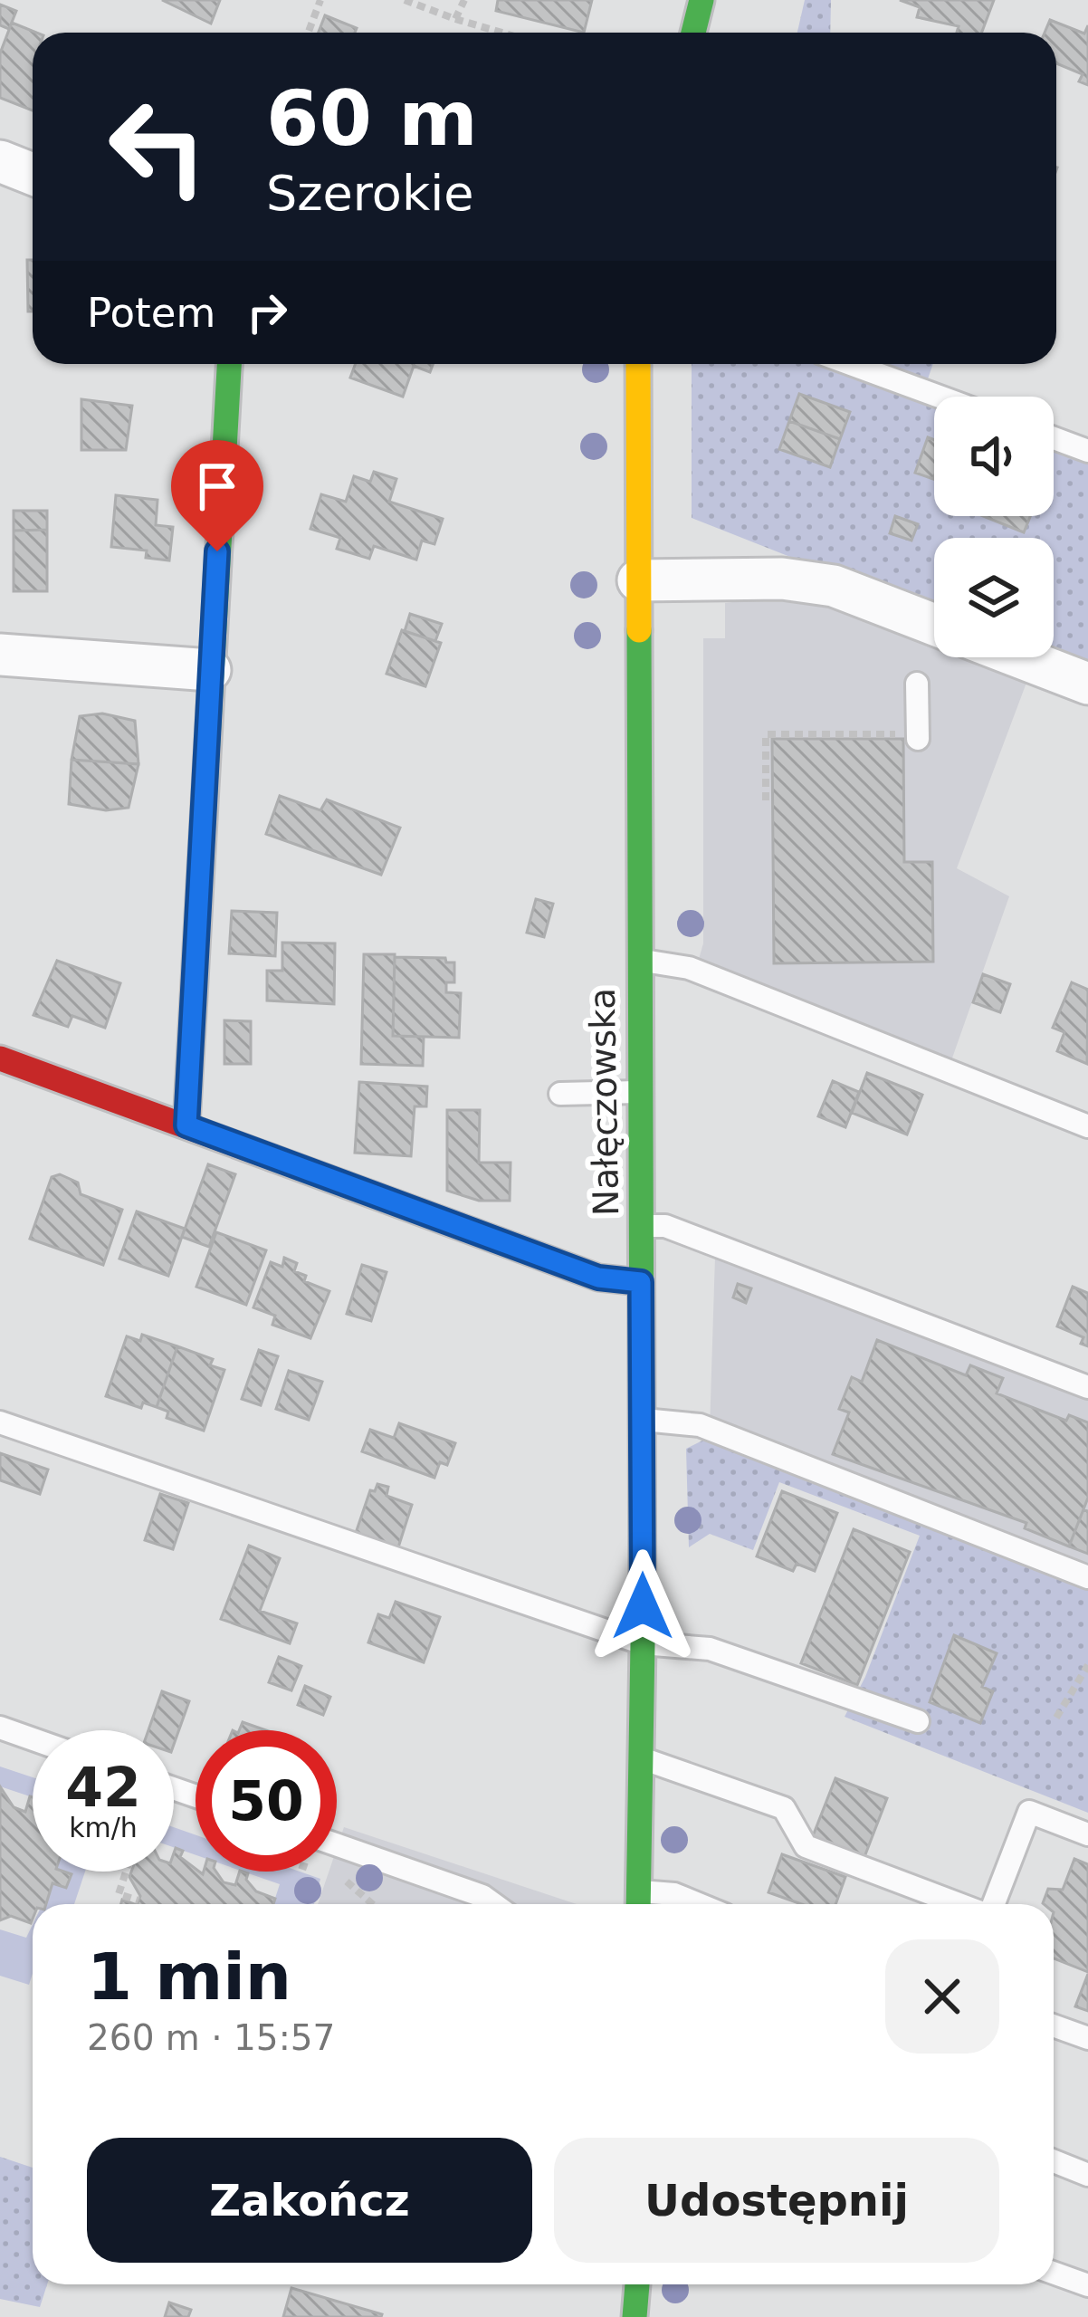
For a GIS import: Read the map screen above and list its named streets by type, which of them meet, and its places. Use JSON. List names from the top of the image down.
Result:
{
  "streets": {
    "main road": ["Nałęczowska"]
  },
  "page": {
    "turn": ["60 m", "Szerokie"],
    "then": "Potem",
    "speed": "42 km/h",
    "limit": "50",
    "heading": ["1 min", "260 m · 15:57"],
    "buttons": ["Zakończ", "Udostępnij"]
  }
}
